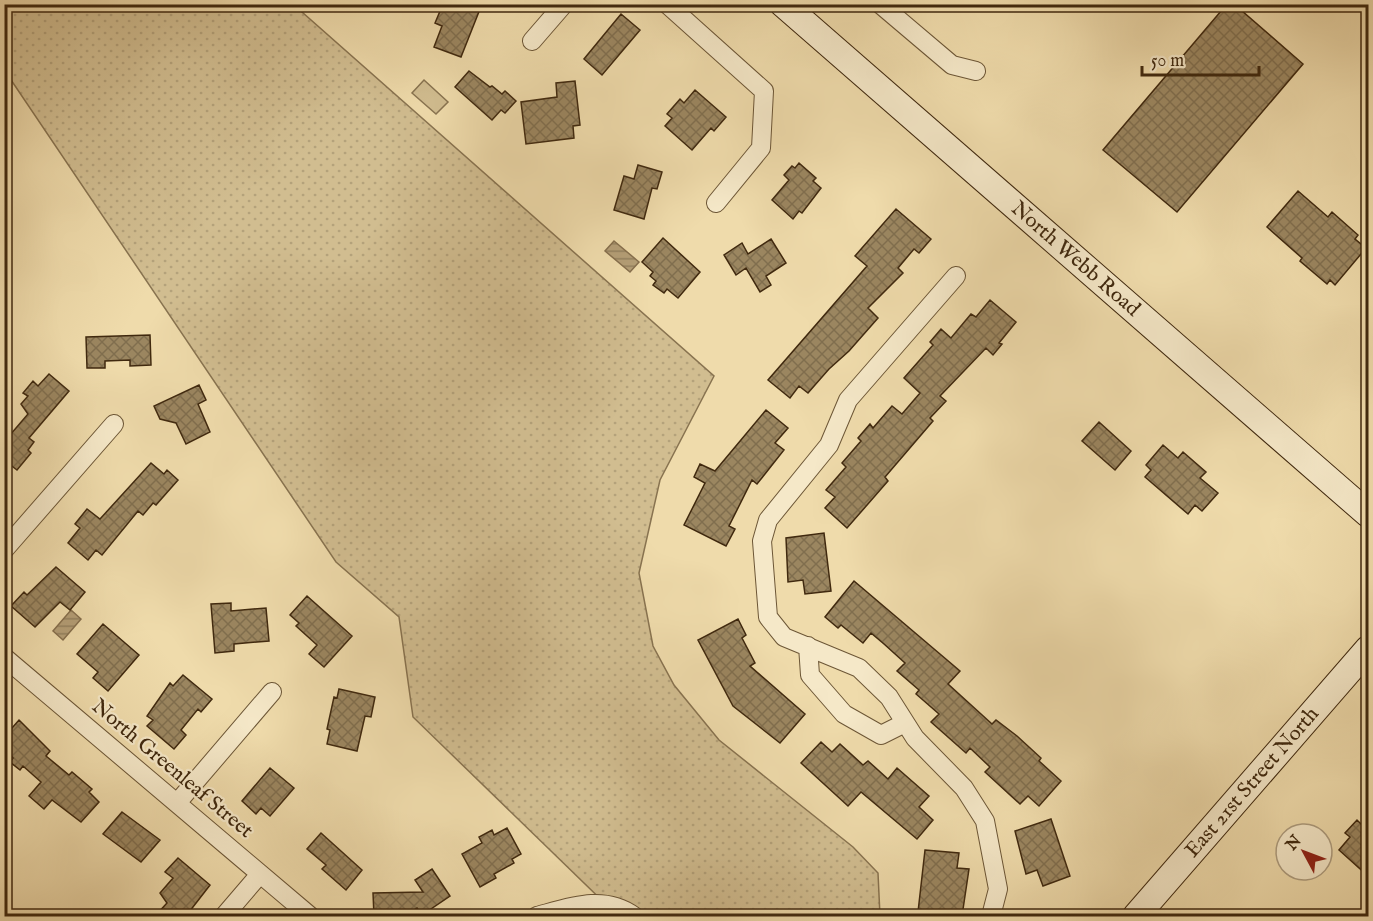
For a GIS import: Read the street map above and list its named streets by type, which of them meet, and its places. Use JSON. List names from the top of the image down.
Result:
{
  "streets": {
    "main road": ["North Webb Road", "East 21st Street North"],
    "street": ["North Greenleaf Street"]
  },
  "scale_bar": "50 m",
  "north": "top left"
}
